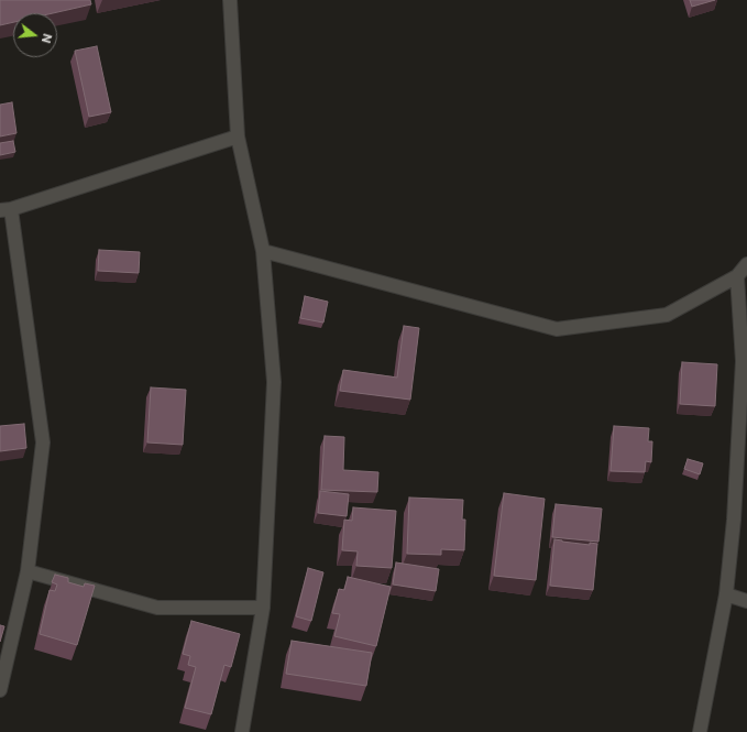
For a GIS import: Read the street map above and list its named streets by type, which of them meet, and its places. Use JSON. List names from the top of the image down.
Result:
{
  "north": "right"
}
